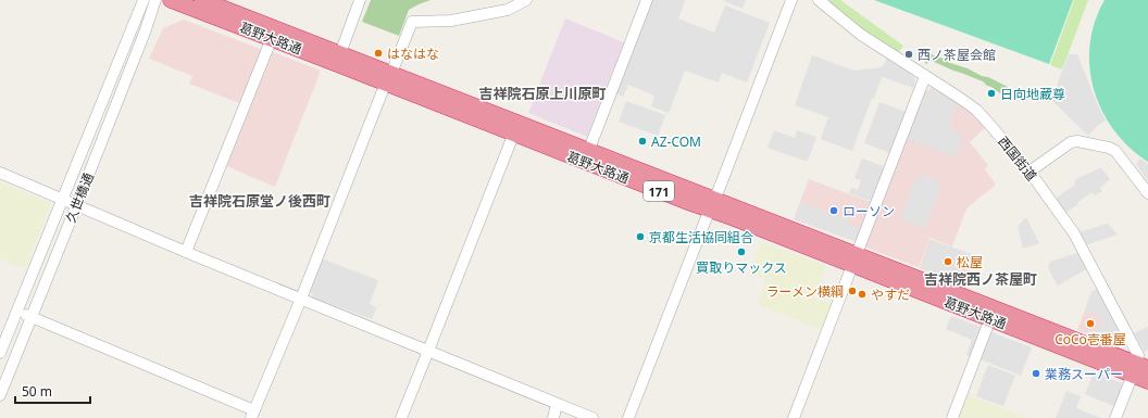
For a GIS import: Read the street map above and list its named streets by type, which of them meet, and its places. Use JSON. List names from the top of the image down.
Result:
{
  "streets": {
    "highway": ["葛野大路通", "171"],
    "street": ["西国街道", "久世橋通"]
  },
  "crossings": [
    ["葛野大路通", "西国街道"]
  ],
  "districts": ["吉祥院石原上川原町", "吉祥院石原堂ノ後西町", "吉祥院西ノ茶屋町"],
  "places": [
    "はなはな",
    "西ノ茶屋会館",
    "日向地蔵尊",
    "AZ-COM",
    "ローソン",
    "京都生活協同組合",
    "買取りマックス",
    "松屋",
    "ラーメン横綱",
    "やすだ",
    "CoCo壱番屋",
    "業務スーパー"
  ],
  "scale_bar": "50 m"
}
